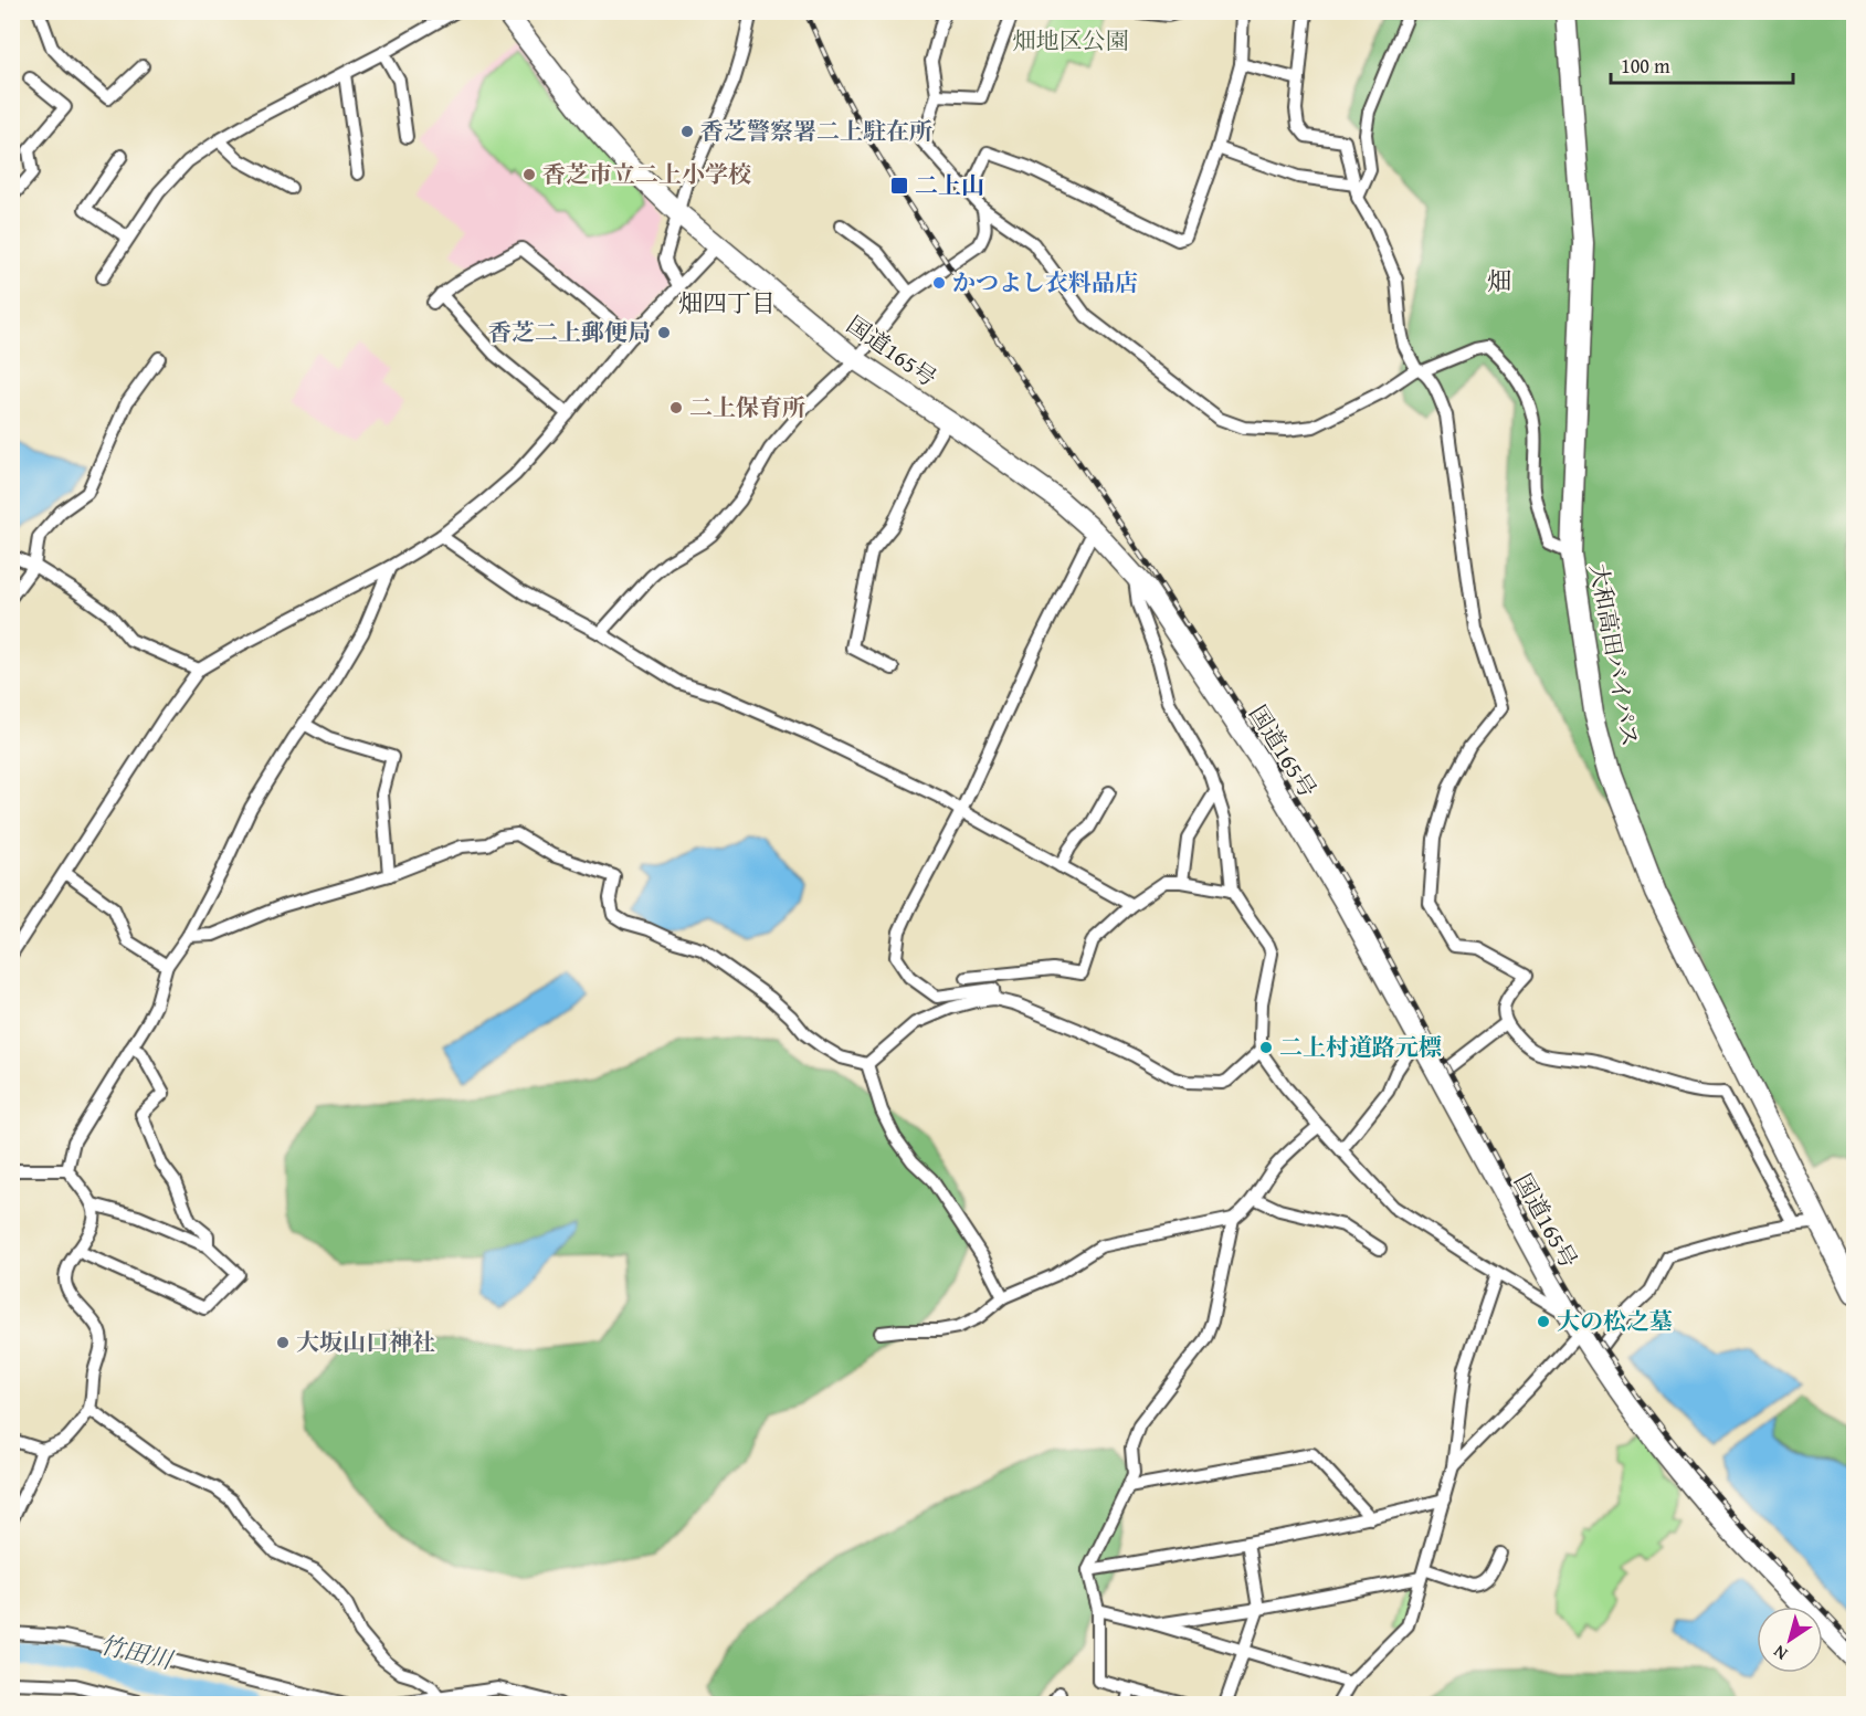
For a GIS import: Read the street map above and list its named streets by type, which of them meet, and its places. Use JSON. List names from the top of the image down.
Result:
{
  "streets": {
    "highway": ["国道165号", "大和高田バイパス"]
  },
  "districts": ["畑", "畑四丁目"],
  "water": ["竹田川"],
  "parks": ["畑地区公園"],
  "places": {
    "other": [
      "香芝警察署二上駐在所",
      "香芝市立二上小学校",
      "かつよし衣料品店",
      "香芝二上郵便局",
      "二上保育所",
      "二上村道路元標",
      "大の松之墓",
      "大坂山口神社"
    ],
    "transit": ["二上山"]
  },
  "scale_bar": "100 m",
  "north": "bottom left"
}
